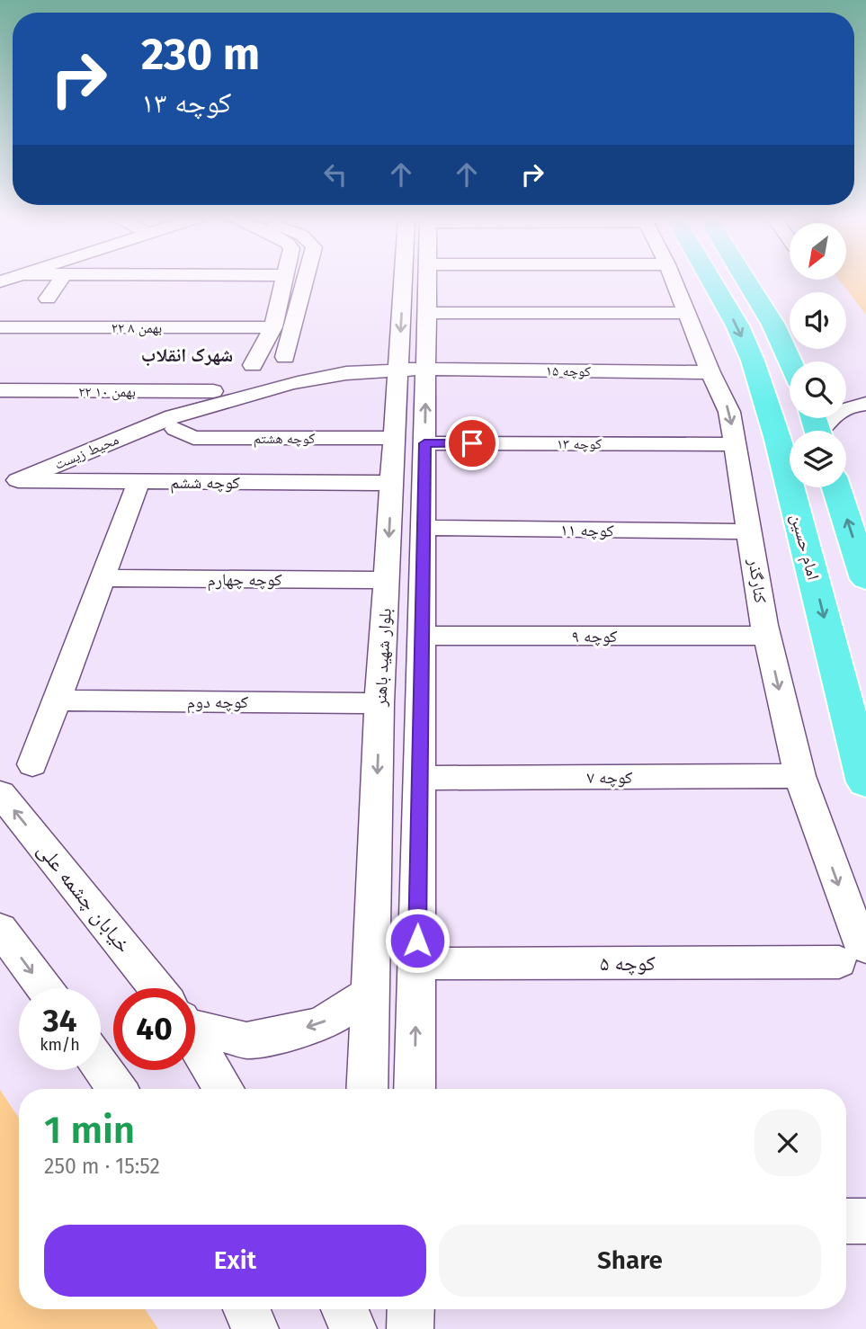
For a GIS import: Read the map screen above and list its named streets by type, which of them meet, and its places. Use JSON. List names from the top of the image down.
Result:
{
  "streets": {
    "main road": ["امام حسین"],
    "street": [
      "۲۲ بهمن ۸",
      "کوچه ۱۵",
      "۲۲ بهمن ۱۰",
      "کوچه هشتم",
      "کوچه ۱۳",
      "محیط زیست",
      "کوچه ششم",
      "کوچه ۱۱",
      "کوچه چهارم",
      "کنارگذر",
      "کوچه ۹",
      "بلوار شهید باهنر",
      "کوچه دوم",
      "کوچه ۷",
      "خیابان چشمه علی",
      "کوچه ۵"
    ]
  },
  "crossings": [
    ["کوچه ۱۵", "کنارگذر"],
    ["کوچه ۱۵", "بلوار شهید باهنر"],
    ["۲۲ بهمن ۱۰", "محیط زیست"],
    ["کوچه هشتم", "محیط زیست"],
    ["کوچه هشتم", "بلوار شهید باهنر"],
    ["کوچه ۱۳", "کنارگذر"],
    ["کوچه ۱۳", "بلوار شهید باهنر"],
    ["محیط زیست", "کوچه ششم"],
    ["کوچه ششم", "بلوار شهید باهنر"],
    ["کوچه ۱۱", "کنارگذر"],
    ["کوچه ۱۱", "بلوار شهید باهنر"],
    ["کوچه چهارم", "بلوار شهید باهنر"],
    ["کنارگذر", "کوچه ۹"],
    ["کنارگذر", "کوچه ۷"],
    ["کنارگذر", "کوچه ۵"],
    ["کوچه ۹", "بلوار شهید باهنر"],
    ["بلوار شهید باهنر", "کوچه دوم"],
    ["بلوار شهید باهنر", "کوچه ۷"],
    ["بلوار شهید باهنر", "کوچه ۵"]
  ],
  "one_way": ["کنارگذر", "خیابان چشمه علی"],
  "districts": ["شهرک انقلاب"],
  "north": "bottom left",
  "page": {
    "turn": ["230 m", "کوچه ۱۳"],
    "speed": "34 km/h",
    "limit": "40",
    "heading": ["1 min", "250 m · 15:52"],
    "buttons": ["Exit", "Share"]
  }
}
